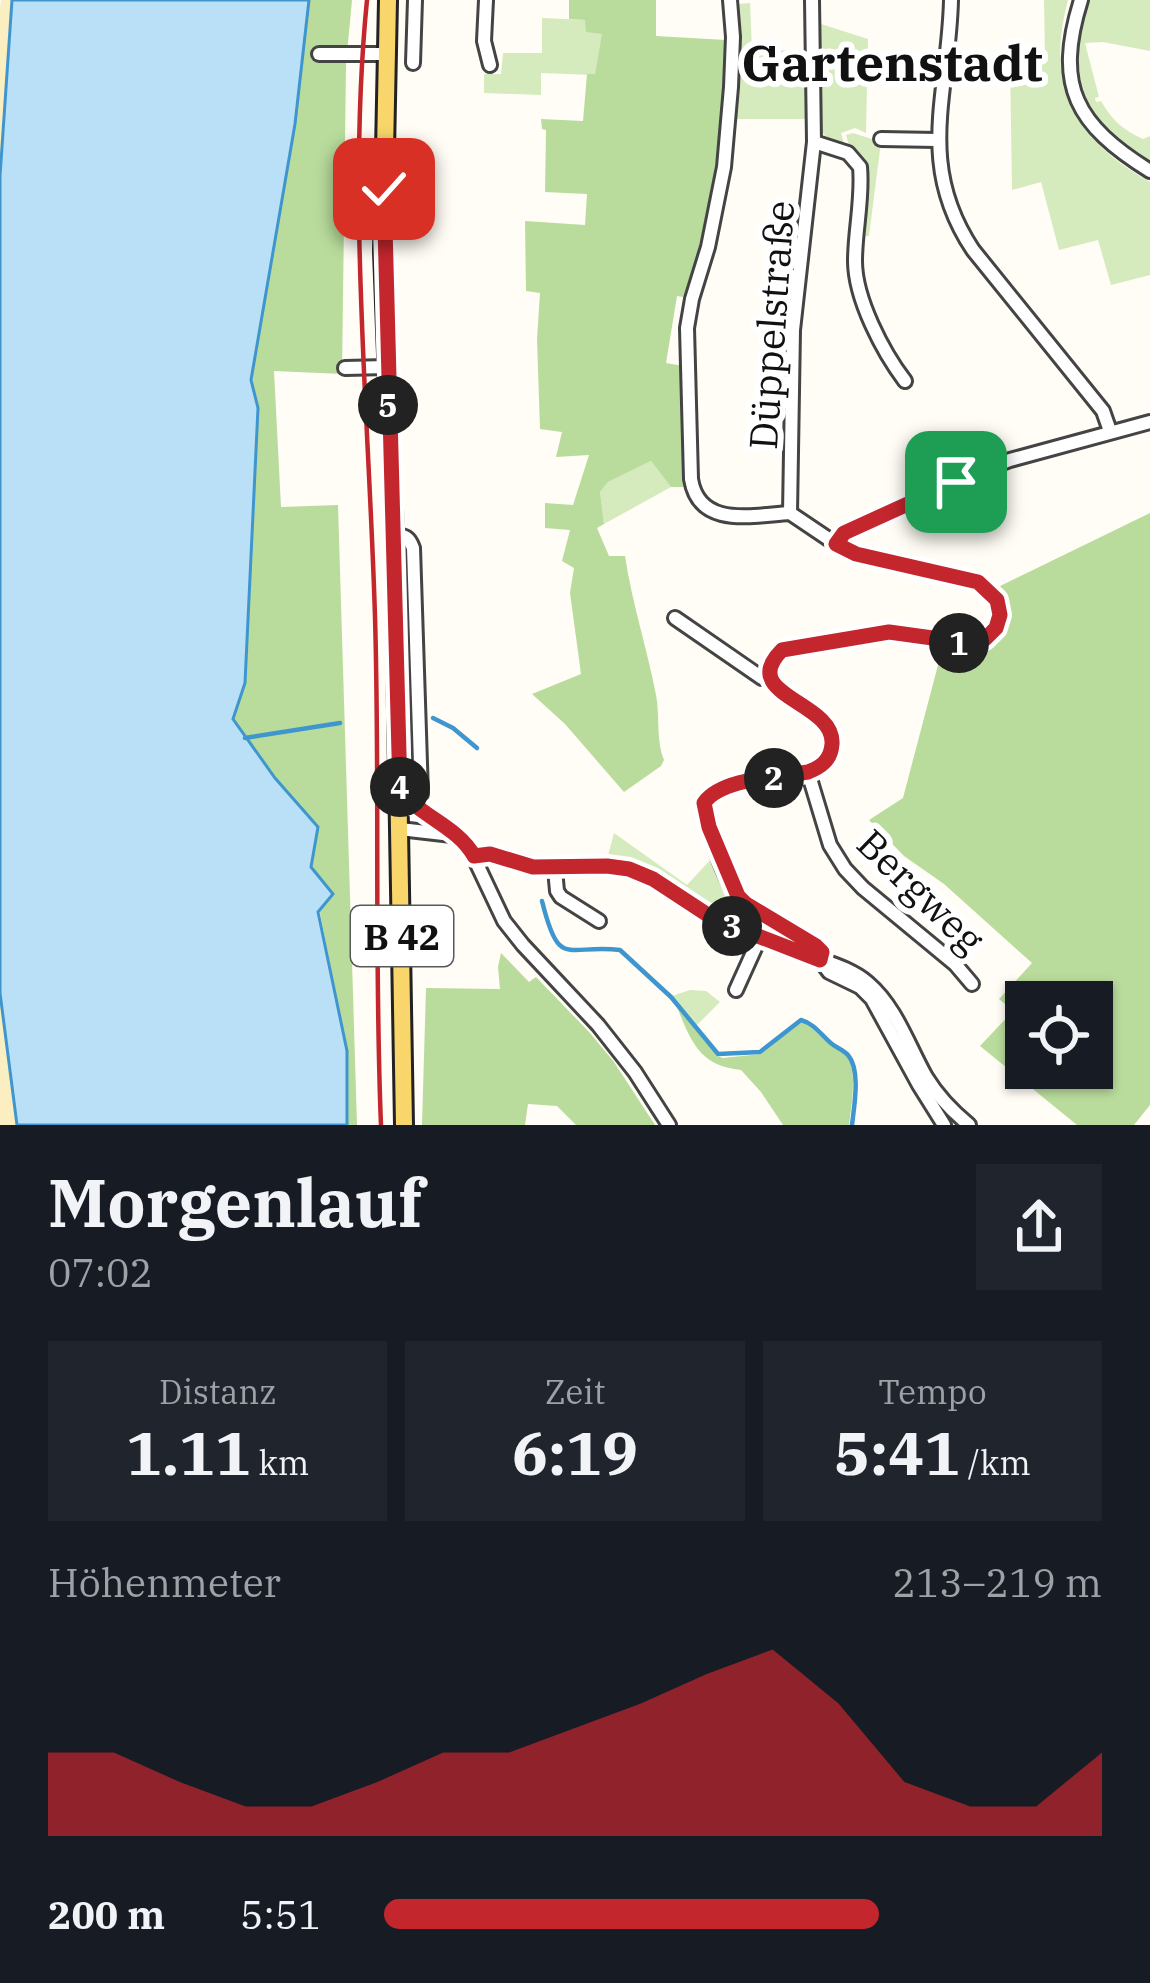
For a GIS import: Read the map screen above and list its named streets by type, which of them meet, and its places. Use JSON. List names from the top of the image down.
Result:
{
  "streets": {
    "main road": ["B 42"],
    "street": ["Düppelstraße", "Bergweg"]
  },
  "districts": ["Gartenstadt"],
  "page": {
    "pins": [
      "5",
      "1",
      "2",
      "4",
      "3"
    ],
    "heading": ["Morgenlauf", "07:02"],
    "stats": [
      ["Distanz", "1.11 km"],
      ["Zeit", "6:19"],
      ["Tempo", "5:41 /km"]
    ],
    "chart": ["Höhenmeter", "213–219 m"],
    "list": [
      {
        "name": "200 m",
        "note": "5:51"
      }
    ]
  }
}
